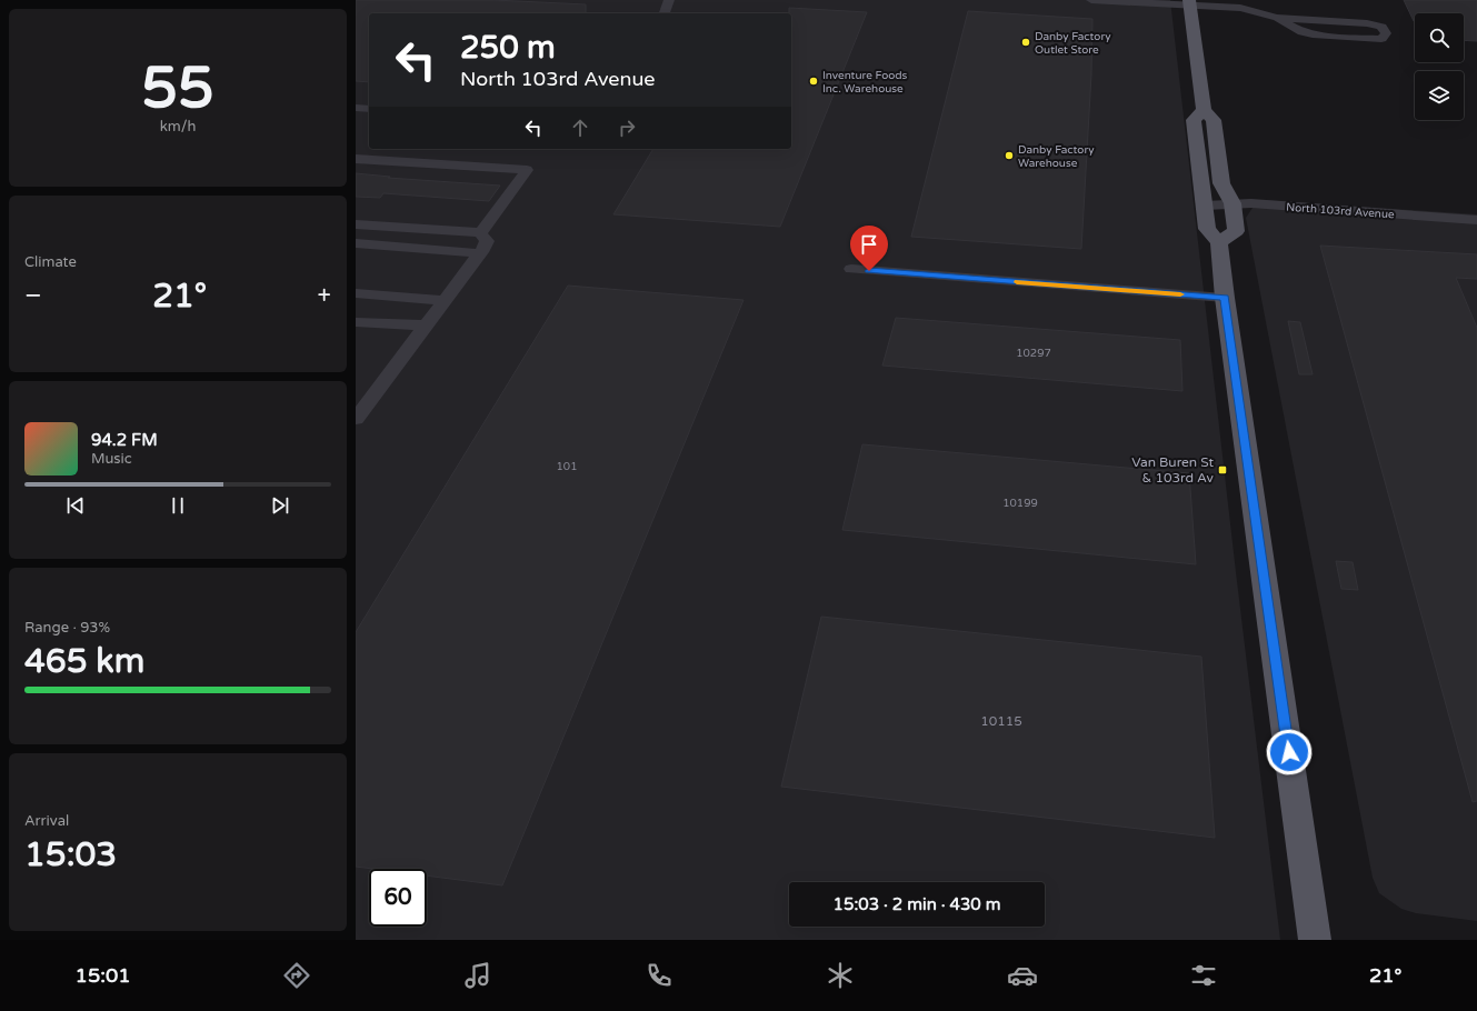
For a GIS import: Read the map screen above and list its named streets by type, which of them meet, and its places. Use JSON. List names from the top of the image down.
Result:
{
  "streets": {
    "street": ["North 103rd Avenue"]
  },
  "places": {
    "other": ["Danby Factory Outlet Store", "Inventure Foods Inc. Warehouse", "Danby Factory Warehouse"],
    "transit": ["Van Buren St & 103rd Av"]
  },
  "house_numbers": [
    "10297",
    "101",
    "10199",
    "10115"
  ],
  "page": {
    "tile": [
      ["55", "km/h"],
      "Climate",
      ["Range · 93%", "465 km"],
      ["Arrival", "15:03"]
    ],
    "turn": ["250 m", "North 103rd Avenue"],
    "heat": ["−", "21°", "+"],
    "song": ["94.2 FM", "Music"],
    "limit": "60",
    "trip": "15:03 · 2 min · 430 m",
    "tabs": ["15:01", "21°"]
  }
}
